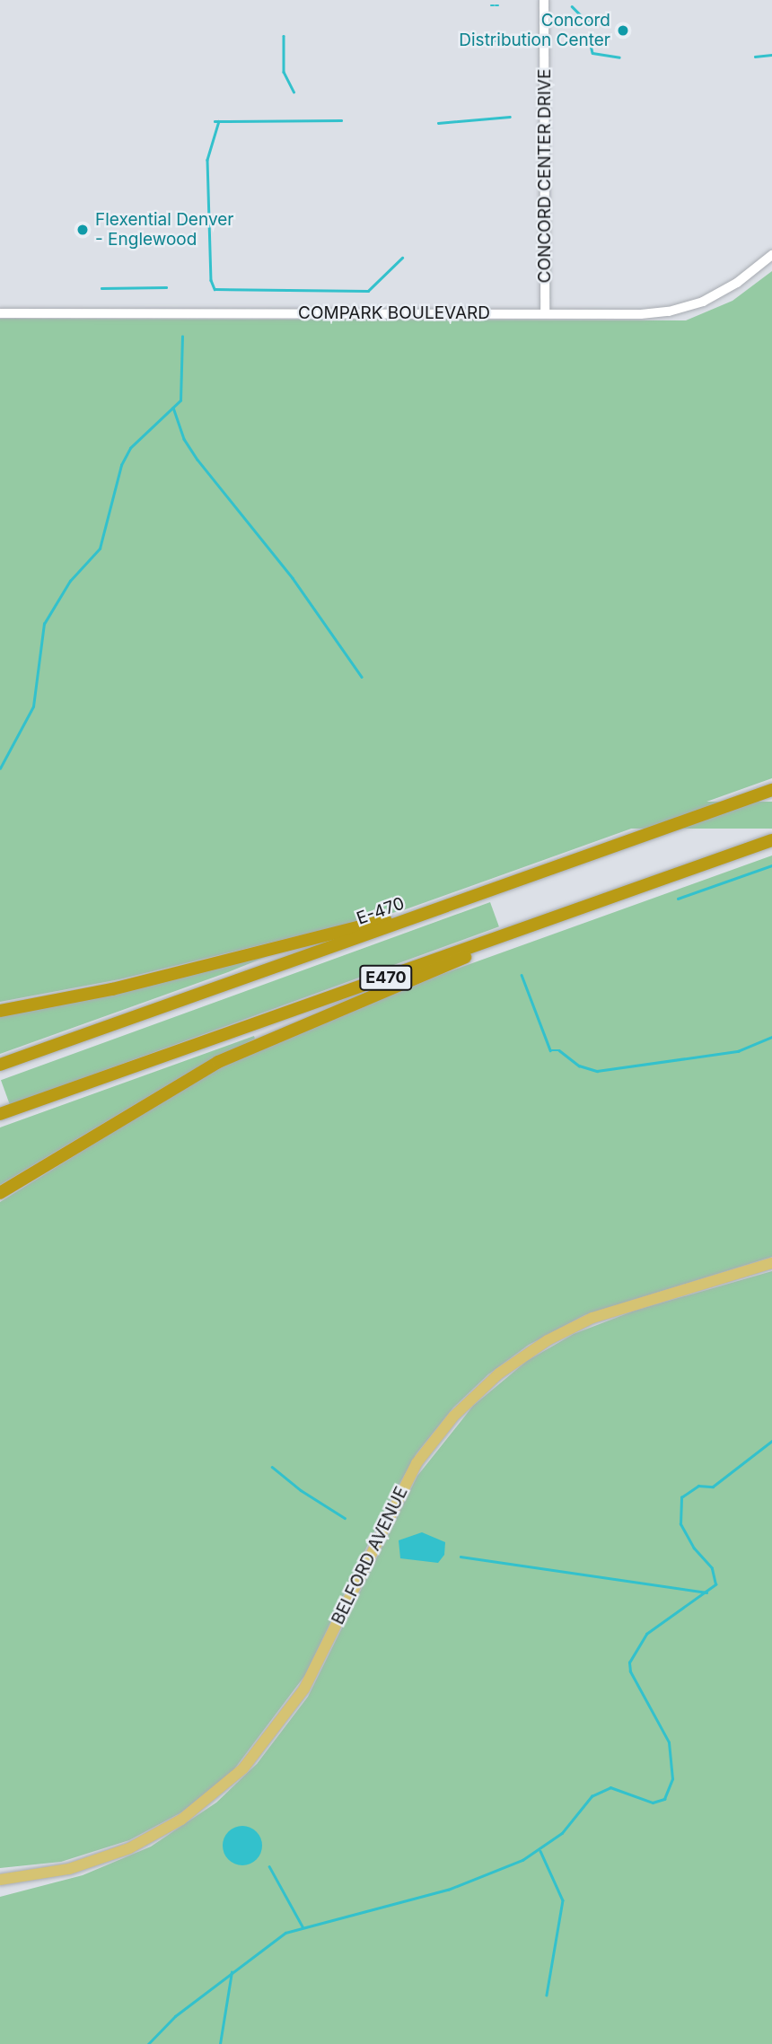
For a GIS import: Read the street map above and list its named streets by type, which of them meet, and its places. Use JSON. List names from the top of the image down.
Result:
{
  "streets": {
    "highway": ["E-470", "E470"],
    "main road": ["BELFORD AVENUE"],
    "street": ["CONCORD CENTER DRIVE", "COMPARK BOULEVARD"]
  },
  "crossings": [
    ["CONCORD CENTER DRIVE", "COMPARK BOULEVARD"]
  ],
  "places": ["Concord Distribution Center", "Flexential Denver - Englewood"]
}
